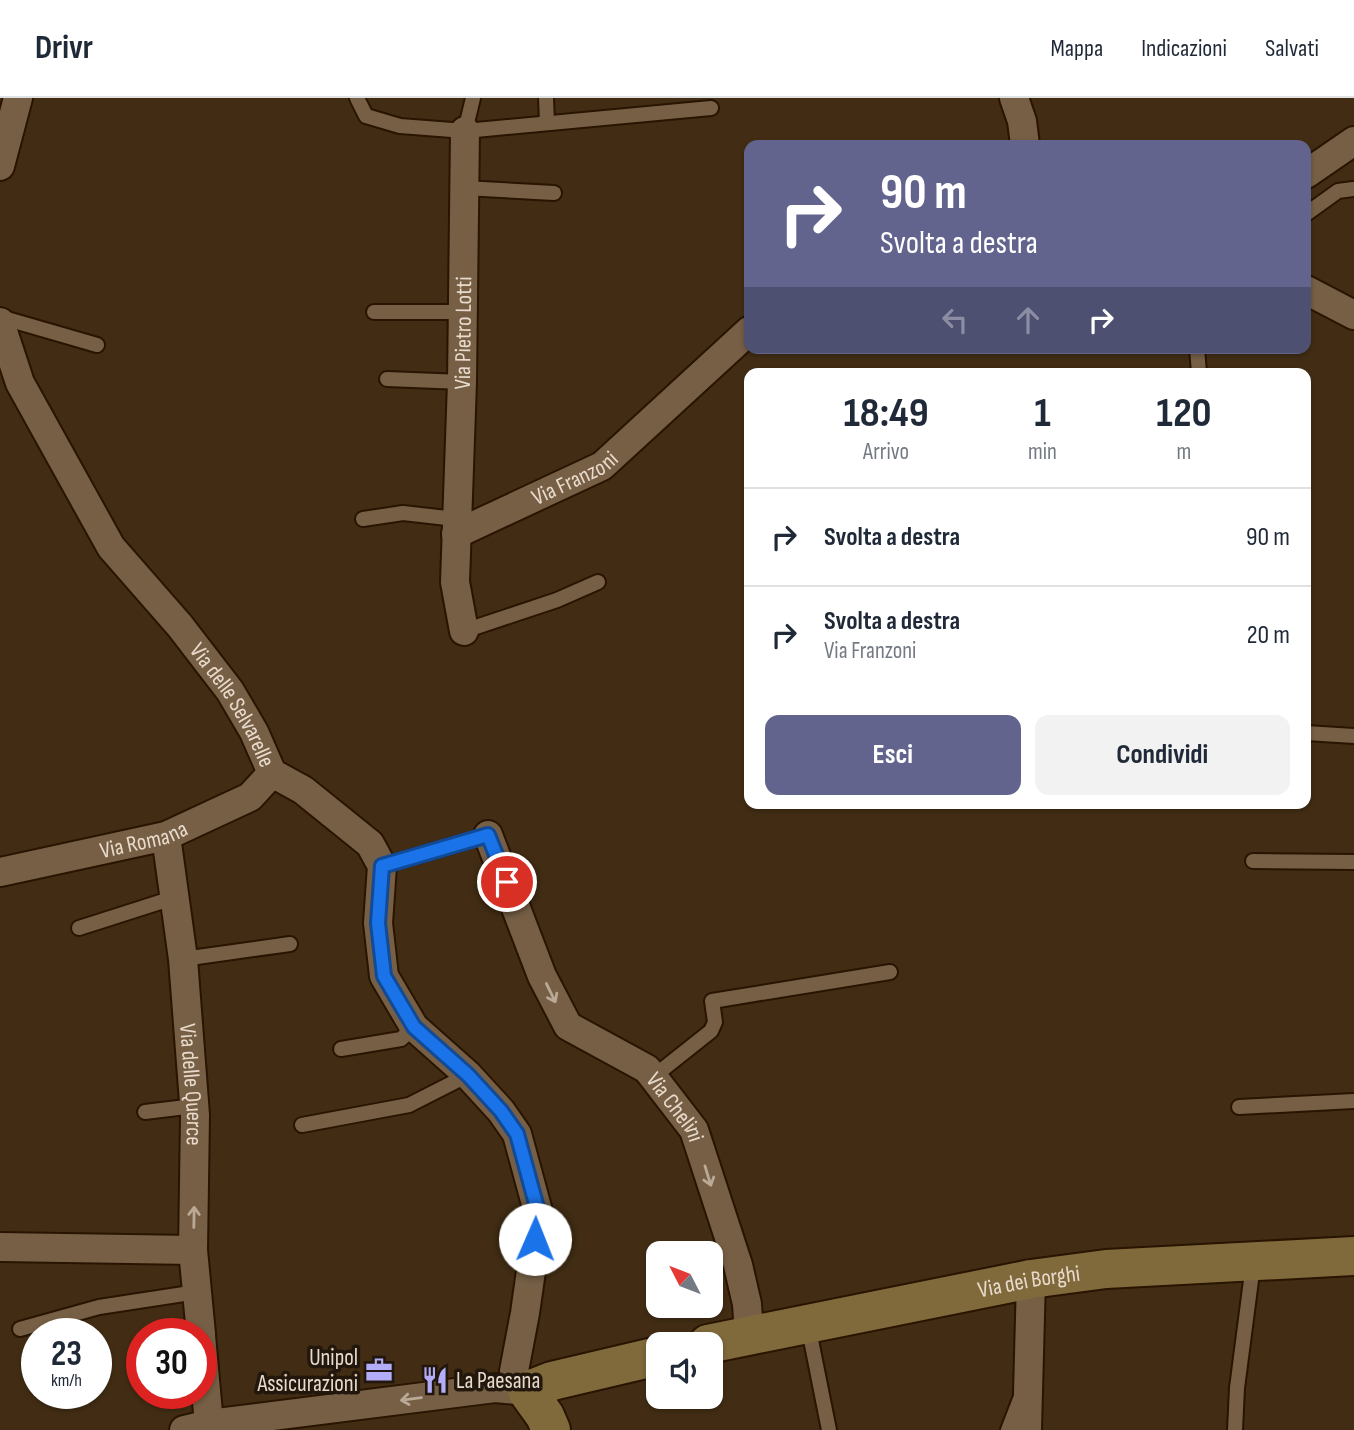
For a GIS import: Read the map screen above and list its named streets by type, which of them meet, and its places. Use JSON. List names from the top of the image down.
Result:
{
  "streets": {
    "street": [
      "Via Pietro Lotti",
      "Via Franzoni",
      "Via delle Selvarelle",
      "Via Romana",
      "Via delle Querce",
      "Via Chelini",
      "Via dei Borghi"
    ]
  },
  "crossings": [
    ["Via Pietro Lotti", "Via Franzoni"],
    ["Via delle Selvarelle", "Via Romana"],
    ["Via Romana", "Via delle Querce"],
    ["Via Chelini", "Via dei Borghi"]
  ],
  "places": {
    "office": ["Unipol Assicurazioni"],
    "restaurant": ["La Paesana"]
  },
  "north": "top left",
  "page": {
    "header": "Drivr",
    "nav": ["Mappa", "Indicazioni", "Salvati"],
    "turn": ["90 m", "Svolta a destra"],
    "eta": [
      "18:49",
      "Arrivo",
      "1",
      "min",
      "120",
      "m"
    ],
    "list": [
      {
        "name": "Svolta a destra",
        "value": "90 m"
      },
      {
        "name": "Svolta a destra",
        "note": "Via Franzoni",
        "value": "20 m"
      }
    ],
    "buttons": ["Esci", "Condividi"],
    "speed": "23 km/h",
    "limit": "30"
  }
}
